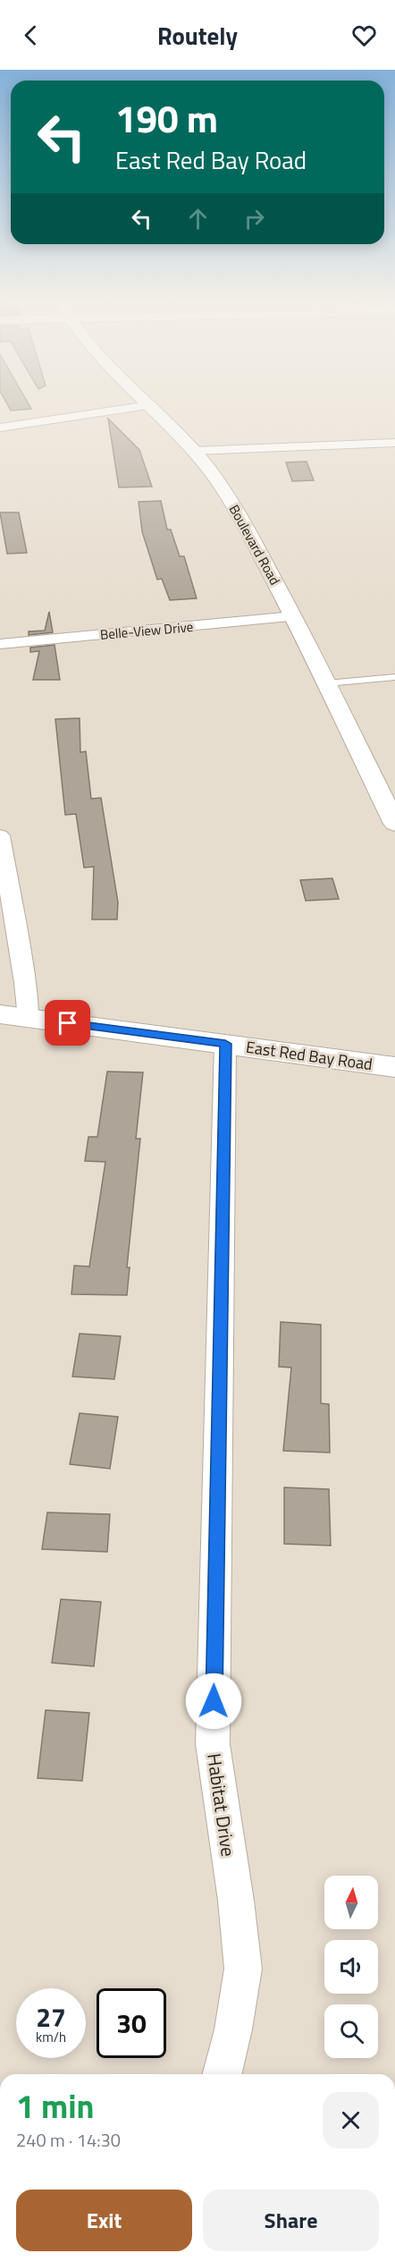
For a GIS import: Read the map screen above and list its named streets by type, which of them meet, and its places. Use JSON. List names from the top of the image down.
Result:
{
  "streets": {
    "street": [
      "Boulevard Road",
      "Belle-View Drive",
      "East Red Bay Road",
      "Habitat Drive"
    ]
  },
  "crossings": [
    ["Boulevard Road", "Belle-View Drive"],
    ["East Red Bay Road", "Habitat Drive"]
  ],
  "north": "top",
  "page": {
    "header": "Routely",
    "turn": ["190 m", "East Red Bay Road"],
    "speed": "27 km/h",
    "limit": "30",
    "heading": ["1 min", "240 m · 14:30"],
    "buttons": ["Exit", "Share"]
  }
}
